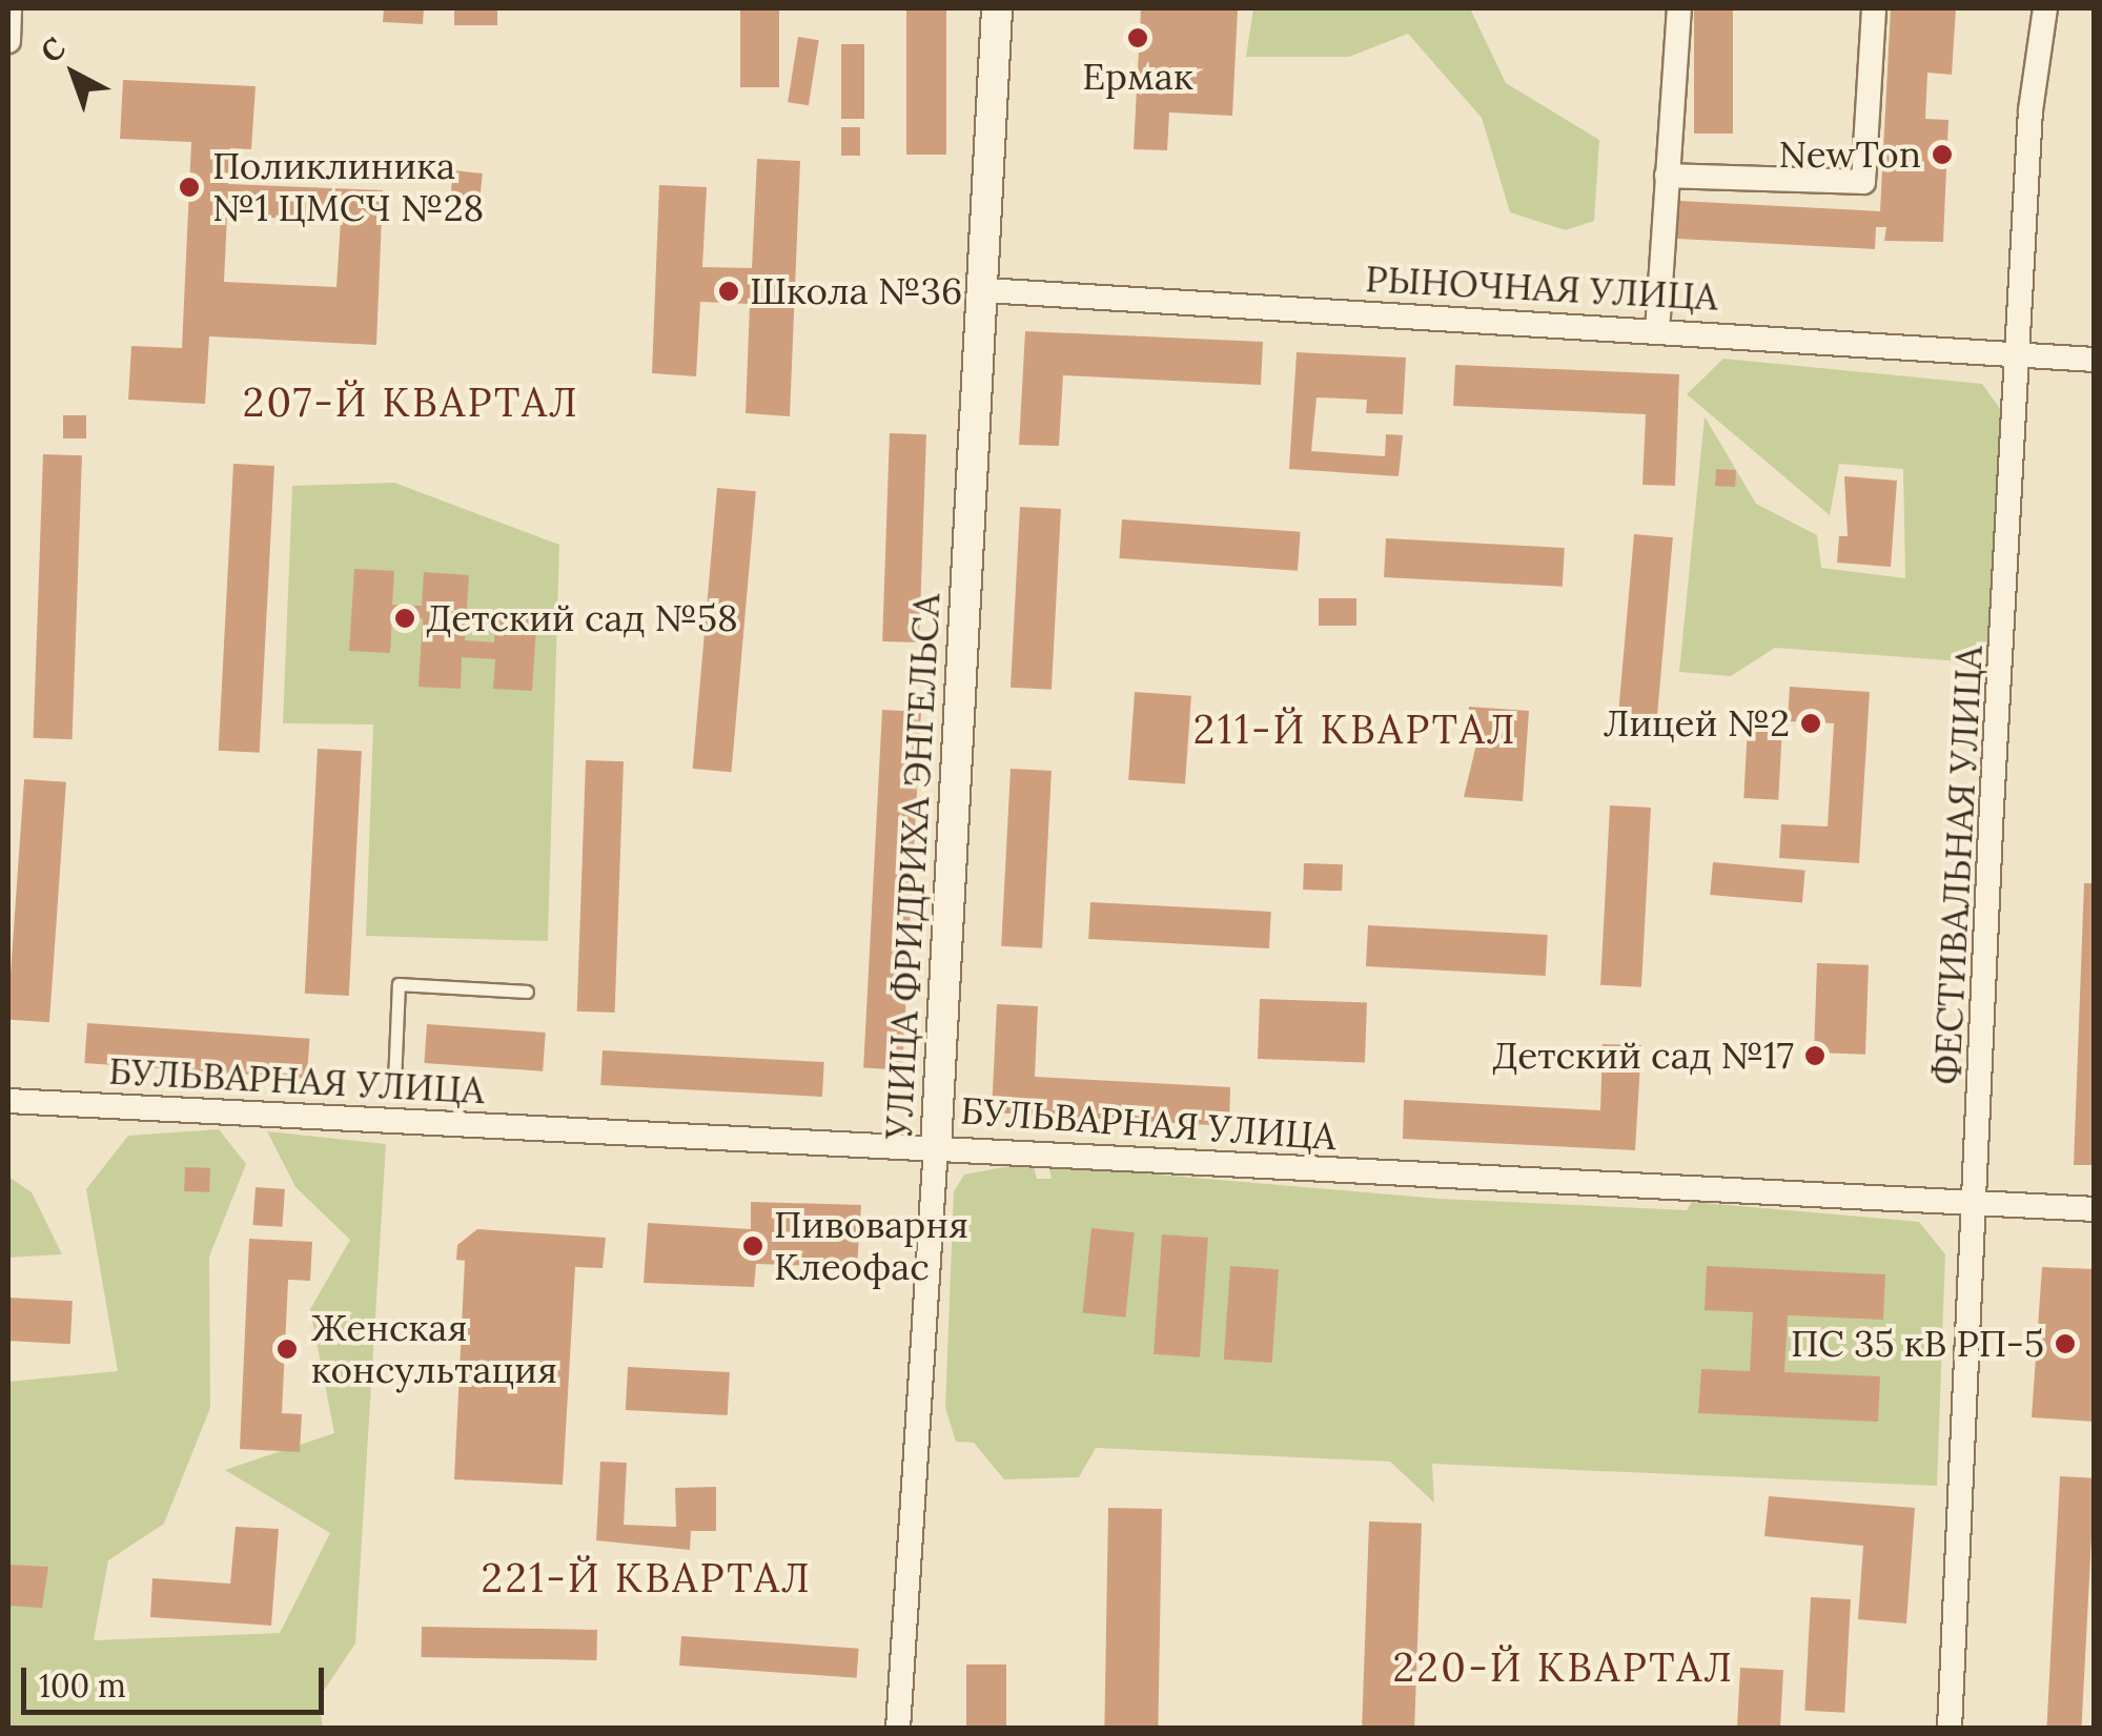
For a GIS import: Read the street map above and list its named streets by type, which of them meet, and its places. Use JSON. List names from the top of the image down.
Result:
{
  "streets": {
    "street": [
      "РЫНОЧНАЯ УЛИЦА",
      "ФЕСТИВАЛЬНАЯ УЛИЦА",
      "УЛИЦА ФРИДРИХА ЭНГЕЛЬСА",
      "БУЛЬВАРНАЯ УЛИЦА"
    ]
  },
  "crossings": [
    ["РЫНОЧНАЯ УЛИЦА", "ФЕСТИВАЛЬНАЯ УЛИЦА"],
    ["РЫНОЧНАЯ УЛИЦА", "УЛИЦА ФРИДРИХА ЭНГЕЛЬСА"],
    ["ФЕСТИВАЛЬНАЯ УЛИЦА", "БУЛЬВАРНАЯ УЛИЦА"],
    ["УЛИЦА ФРИДРИХА ЭНГЕЛЬСА", "БУЛЬВАРНАЯ УЛИЦА"]
  ],
  "districts": [
    "207-Й КВАРТАЛ",
    "211-Й КВАРТАЛ",
    "221-Й КВАРТАЛ",
    "220-Й КВАРТАЛ"
  ],
  "places": [
    "Ермак",
    "NewTon",
    "Поликлиника №1 ЦМСЧ №28",
    "Школа №36",
    "Детский сад №58",
    "Лицей №2",
    "Детский сад №17",
    "Пивоварня Клеофас",
    "ПС 35 кВ РП-5",
    "Женская консультация"
  ],
  "scale_bar": "100 m",
  "north": "top left"
}
